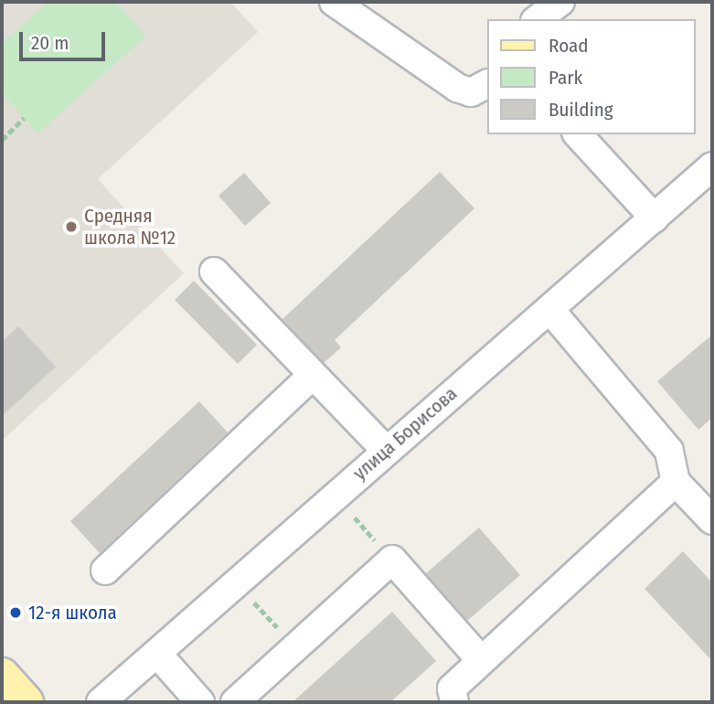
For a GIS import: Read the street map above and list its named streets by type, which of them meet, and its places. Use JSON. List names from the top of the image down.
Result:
{
  "streets": {
    "street": ["улица Борисова"]
  },
  "places": ["Средняя школа №12", "12-я школа"],
  "legend": ["Road", "Park", "Building"],
  "scale_bar": "20 m"
}
